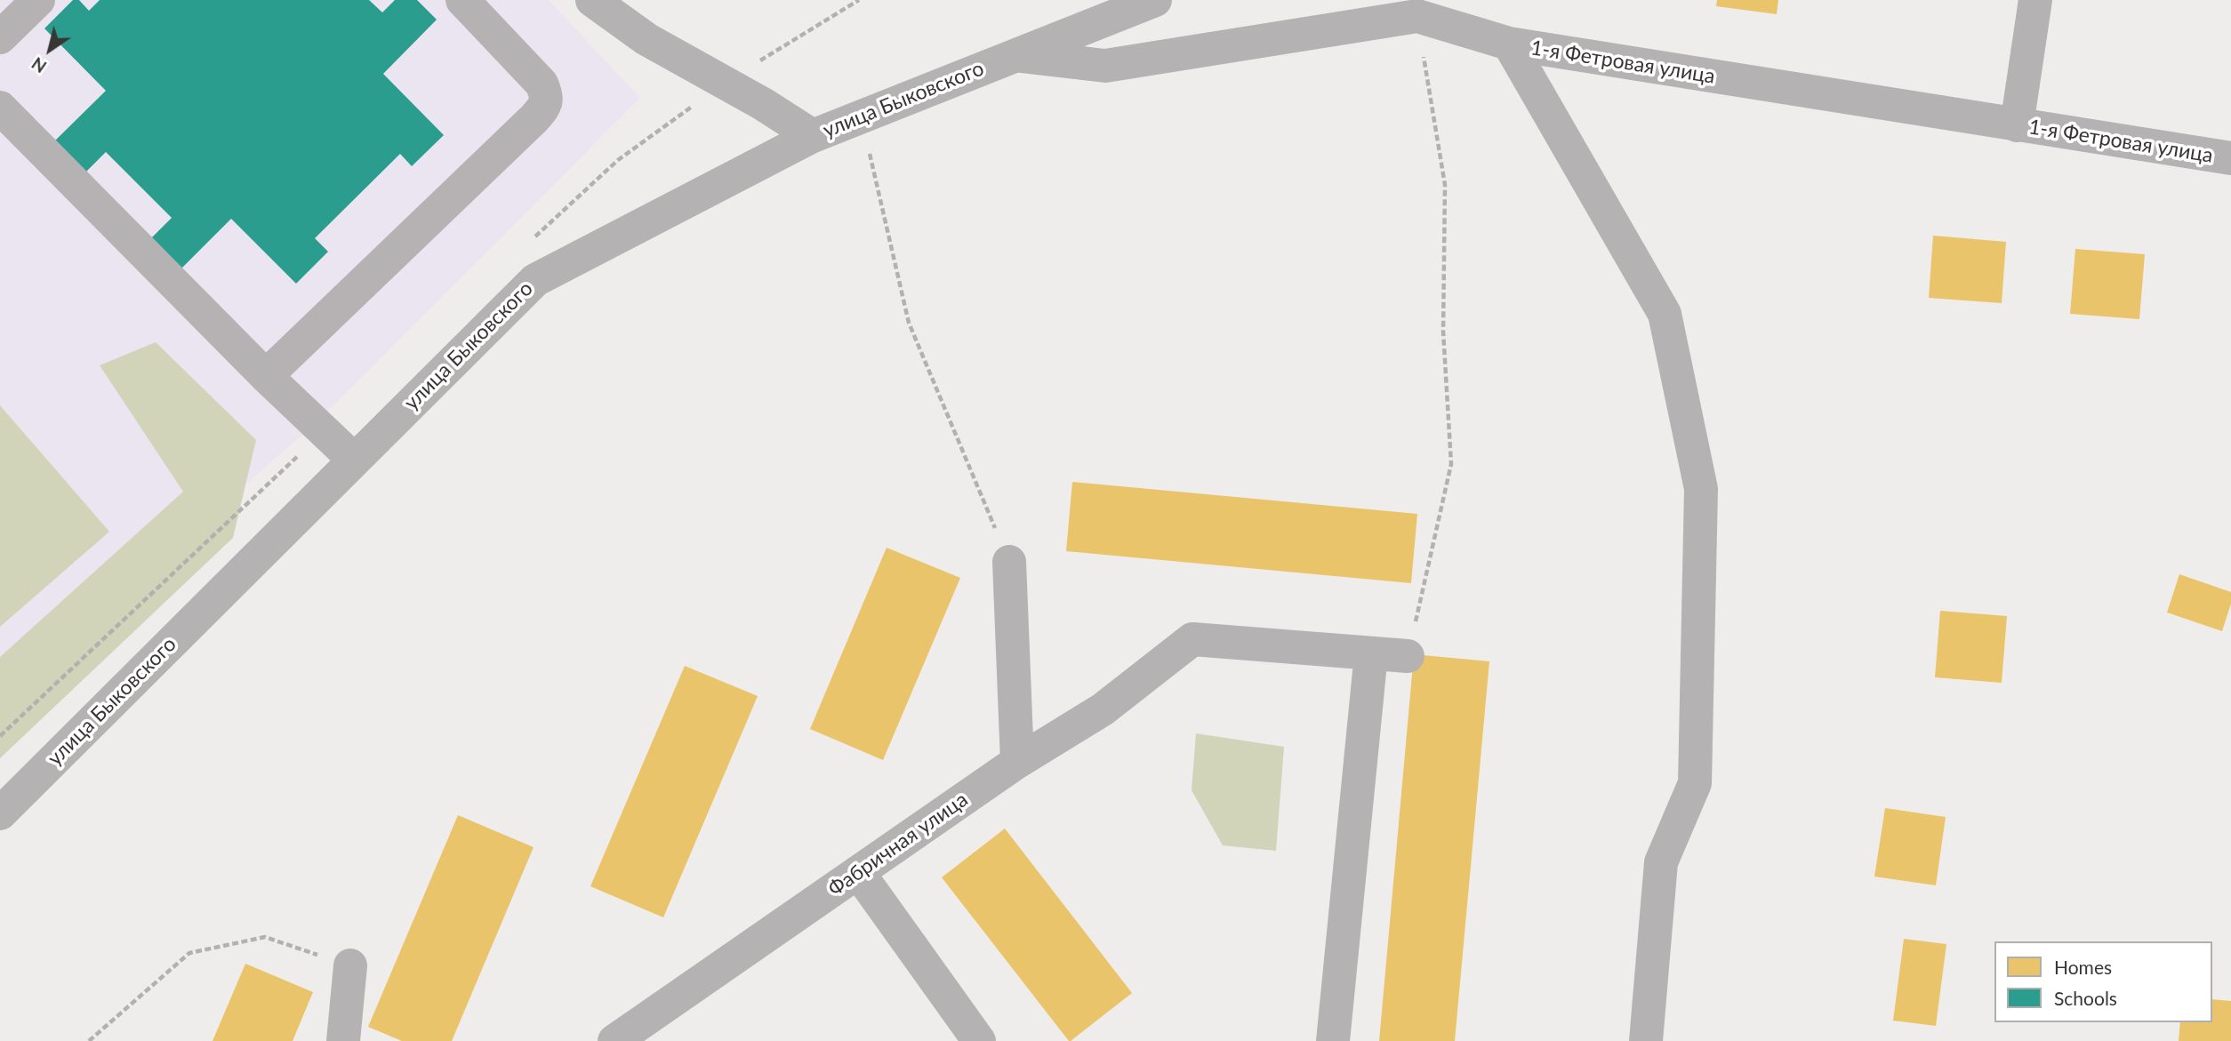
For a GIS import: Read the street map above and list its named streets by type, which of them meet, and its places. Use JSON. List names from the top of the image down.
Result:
{
  "streets": {
    "street": ["1-я Фетровая улица", "улица Быковского", "Фабричная улица"]
  },
  "crossings": [
    ["1-я Фетровая улица", "улица Быковского"]
  ],
  "legend": ["Homes", "Schools"],
  "north": "bottom left"
}
